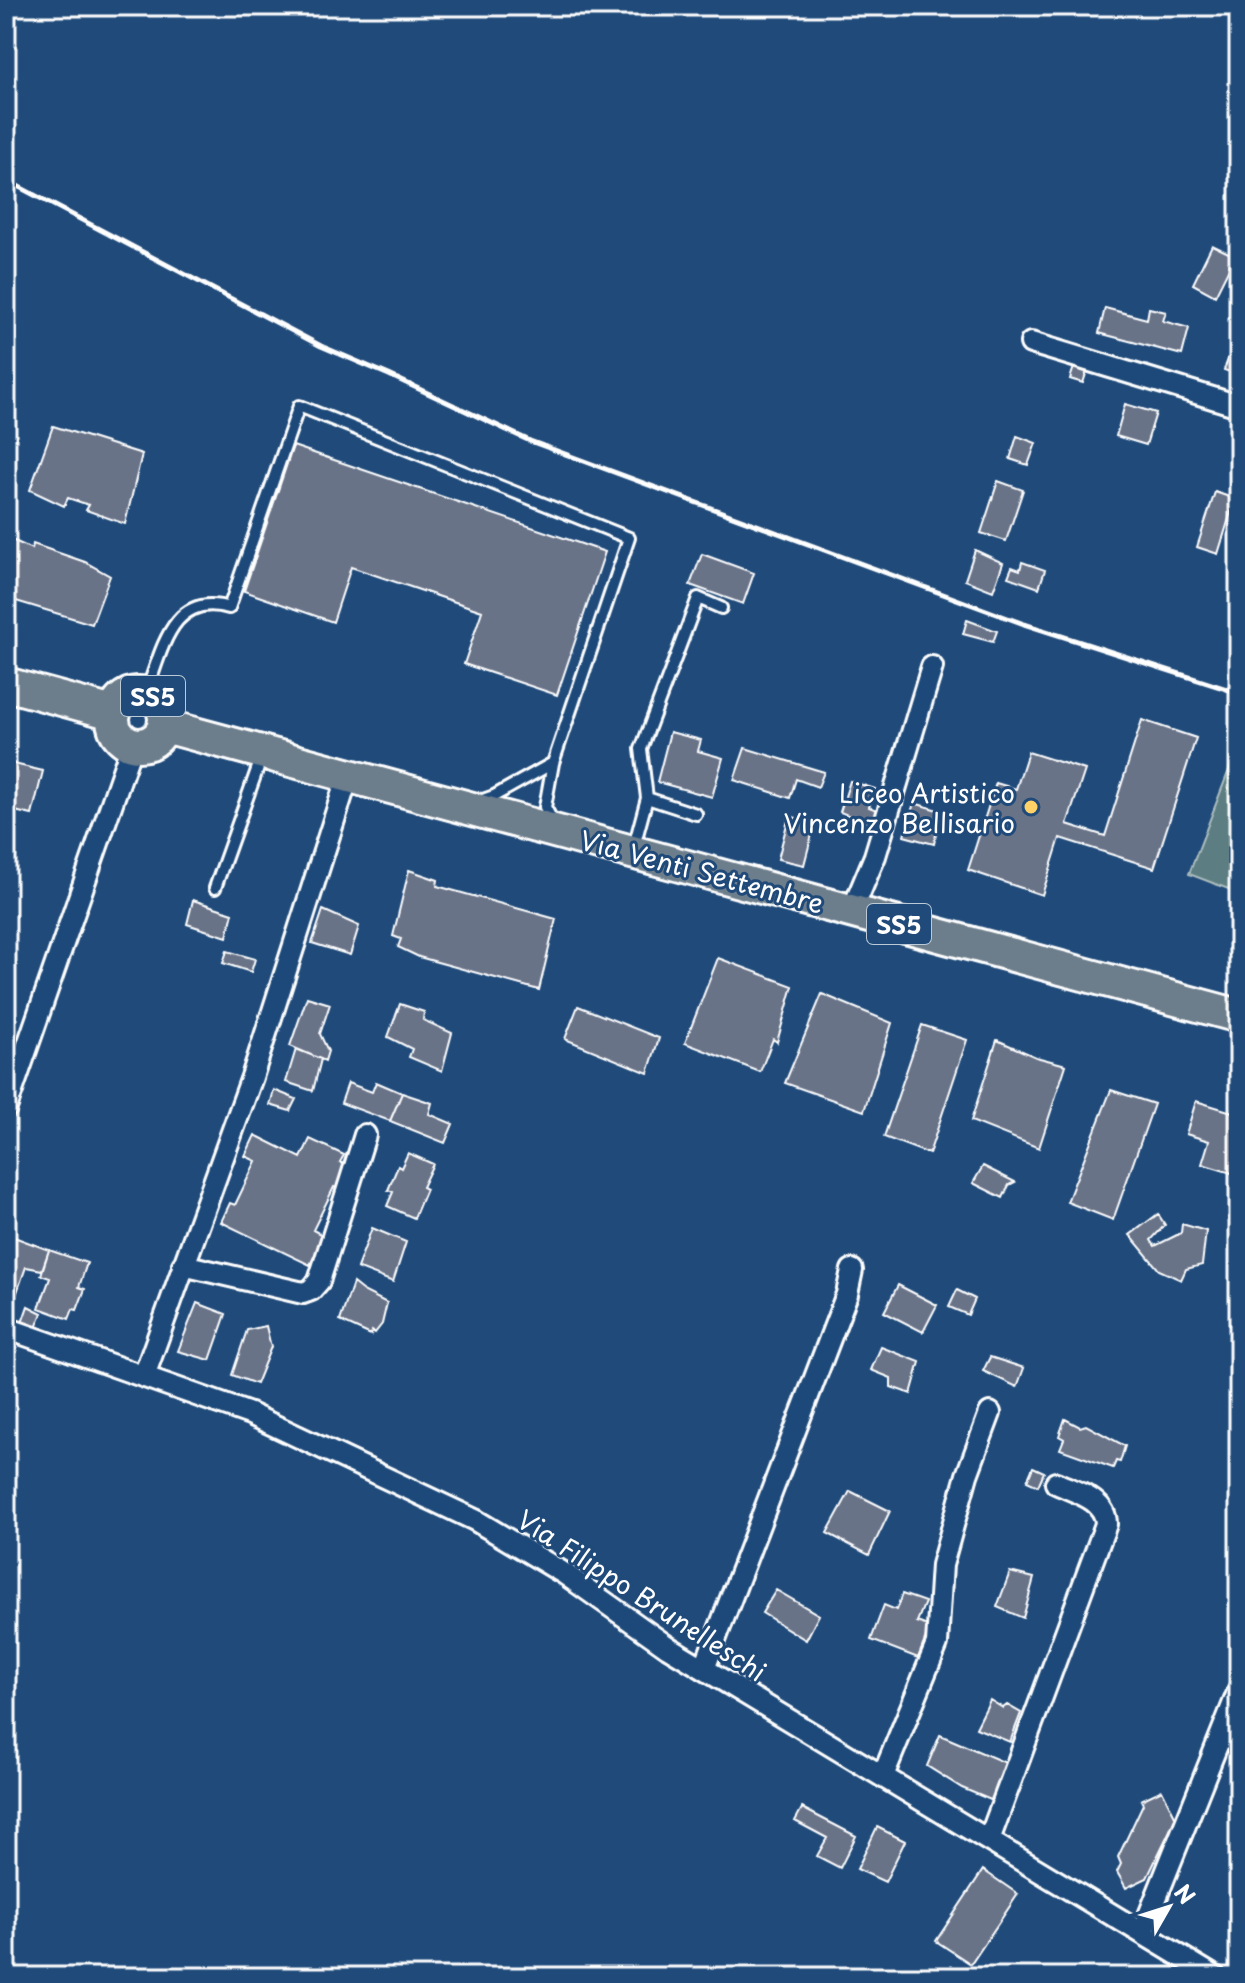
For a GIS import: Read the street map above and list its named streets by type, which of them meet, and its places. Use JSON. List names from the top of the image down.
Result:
{
  "streets": {
    "main road": ["SS5", "Via Venti Settembre"],
    "street": ["Via Filippo Brunelleschi"]
  },
  "crossings": [
    ["SS5", "Via Venti Settembre"]
  ],
  "places": ["Liceo Artistico Vincenzo Bellisario"],
  "north": "top right"
}
